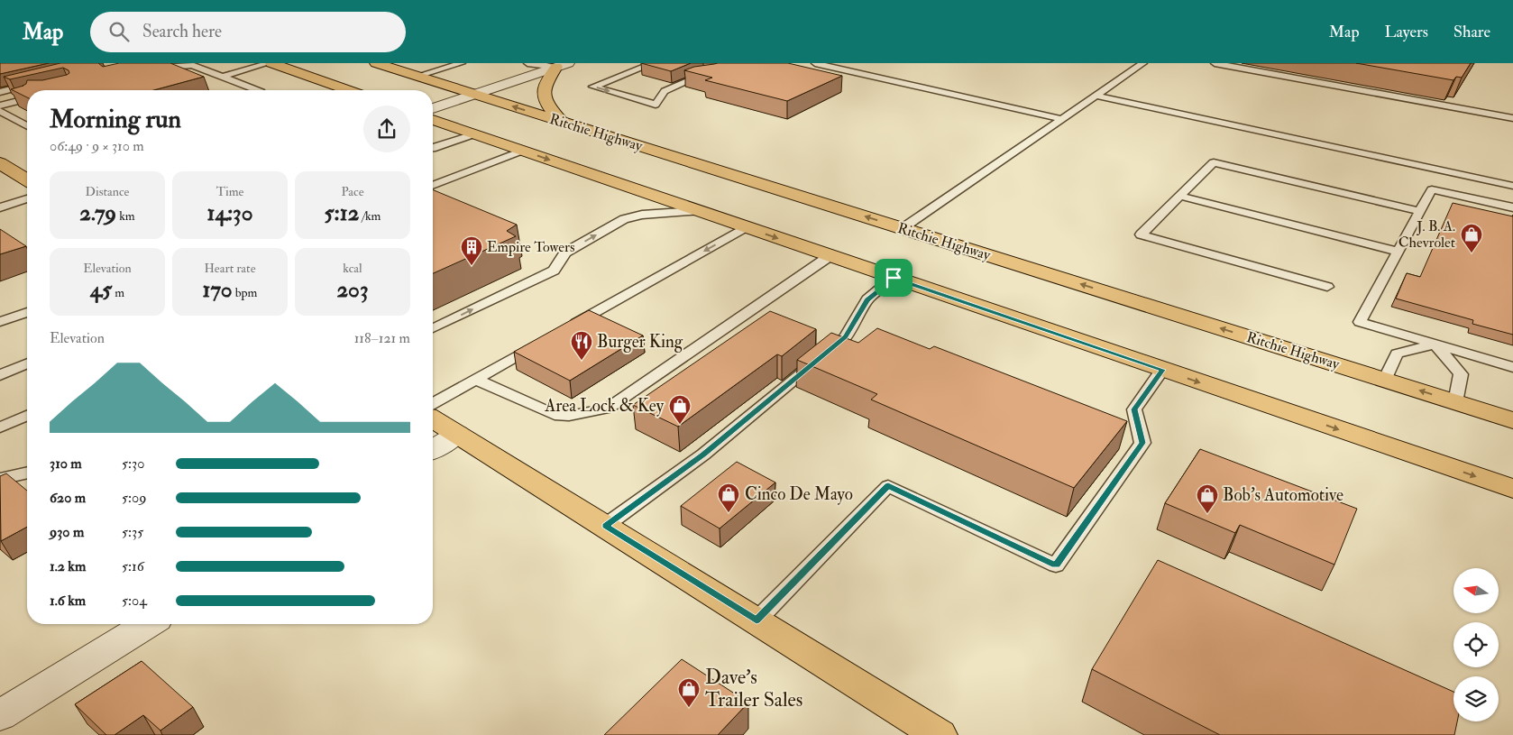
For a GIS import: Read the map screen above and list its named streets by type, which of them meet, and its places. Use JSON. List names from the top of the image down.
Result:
{
  "streets": {
    "main road": ["Ritchie Highway"]
  },
  "places": {
    "shop": [
      "J. B. A. Chevrolet",
      "Area Lock & Key",
      "Cinco De Mayo",
      "Bob's Automotive",
      "Dave's Trailer Sales"
    ],
    "building": ["Empire Towers"],
    "restaurant": ["Burger King"]
  },
  "north": "left",
  "page": {
    "header": "Map",
    "search": "Search here",
    "nav": ["Map", "Layers", "Share"],
    "heading": ["Morning run", "06:49 · 9 × 310 m"],
    "stats": [
      ["Distance", "2.79 km"],
      ["Time", "14:30"],
      ["Pace", "5:12 /km"],
      ["Elevation", "45 m"],
      ["Heart rate", "170 bpm"],
      ["kcal", "203"]
    ],
    "chart": ["Elevation", "118–121 m"],
    "list": [
      {
        "name": "310 m",
        "note": "5:30"
      },
      {
        "name": "620 m",
        "note": "5:09"
      },
      {
        "name": "930 m",
        "note": "5:35"
      },
      {
        "name": "1.2 km",
        "note": "5:16"
      },
      {
        "name": "1.6 km",
        "note": "5:04"
      }
    ]
  }
}
